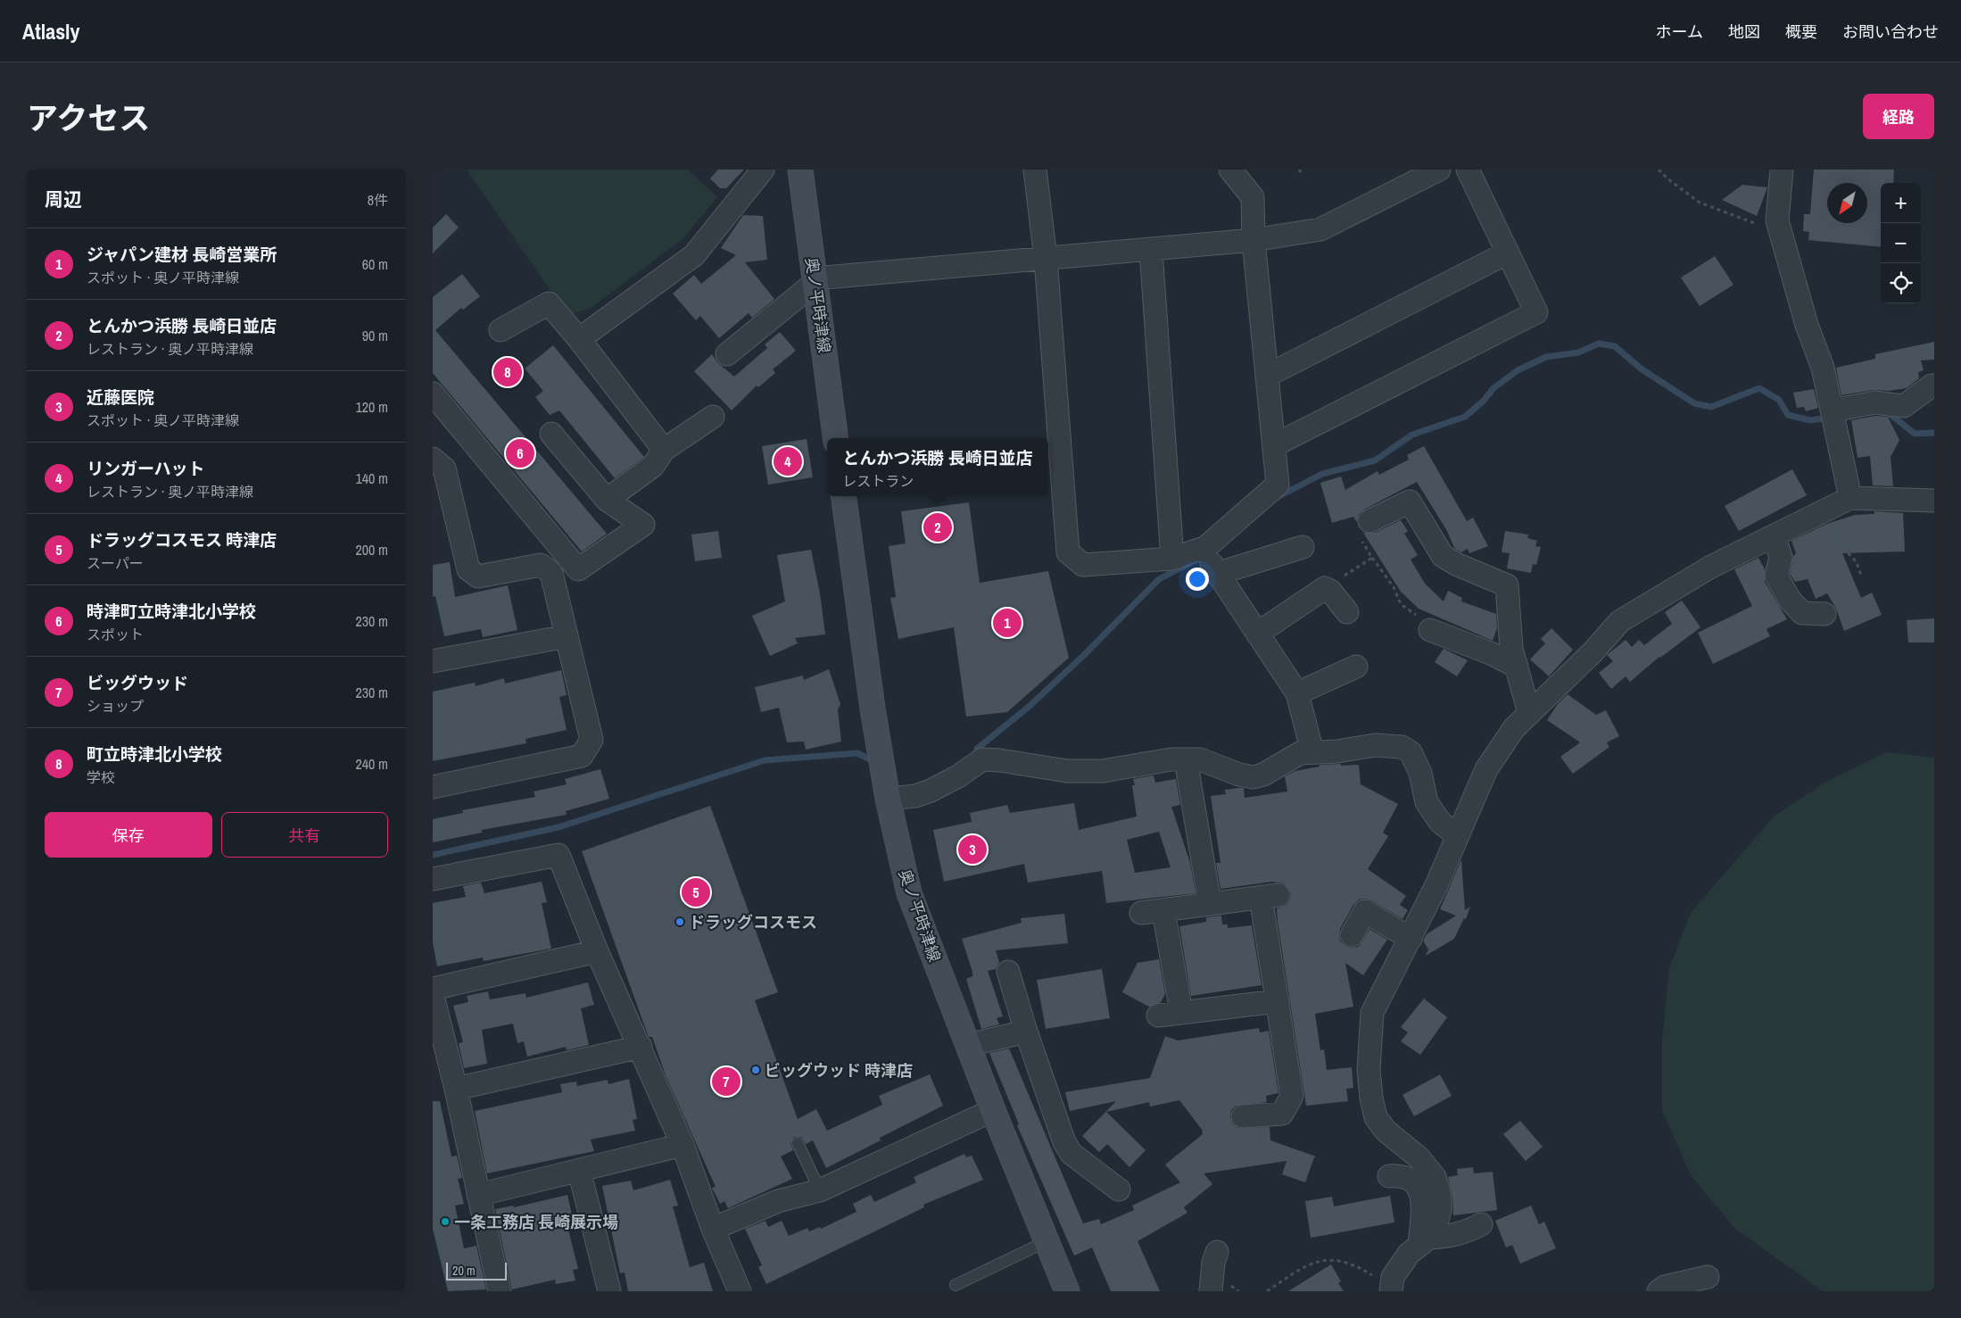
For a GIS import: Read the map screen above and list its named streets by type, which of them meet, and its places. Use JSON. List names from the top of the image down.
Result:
{
  "streets": {
    "main road": ["奥ノ平時津線"]
  },
  "places": ["ドラッグコスモス", "ビッグウッド 時津店", "一条工務店 長崎展示場"],
  "scale_bar": "20 m",
  "north": "bottom left",
  "page": {
    "header": "Atlasly",
    "nav": [
      "ホーム",
      "地図",
      "概要",
      "お問い合わせ"
    ],
    "title": "アクセス",
    "buttons": [
      "経路",
      ["保存", "共有"]
    ],
    "heading": ["周辺", "8件"],
    "map_buttons": ["+", "−"],
    "list": [
      {
        "mark": "1",
        "name": "ジャパン建材 長崎営業所",
        "note": "スポット · 奥ノ平時津線",
        "value": "60 m"
      },
      {
        "mark": "2",
        "name": "とんかつ浜勝 長崎日並店",
        "note": "レストラン · 奥ノ平時津線",
        "value": "90 m"
      },
      {
        "mark": "3",
        "name": "近藤医院",
        "note": "スポット · 奥ノ平時津線",
        "value": "120 m"
      },
      {
        "mark": "4",
        "name": "リンガーハット",
        "note": "レストラン · 奥ノ平時津線",
        "value": "140 m"
      },
      {
        "mark": "5",
        "name": "ドラッグコスモス 時津店",
        "note": "スーパー",
        "value": "200 m"
      },
      {
        "mark": "6",
        "name": "時津町立時津北小学校",
        "note": "スポット",
        "value": "230 m"
      },
      {
        "mark": "7",
        "name": "ビッグウッド",
        "note": "ショップ",
        "value": "230 m"
      },
      {
        "mark": "8",
        "name": "町立時津北小学校",
        "note": "学校",
        "value": "240 m"
      }
    ],
    "pins": [
      "8",
      "6",
      "4",
      "2",
      "1",
      "3",
      "5",
      "7"
    ],
    "popup": ["とんかつ浜勝 長崎日並店", "レストラン"],
    "scale": "20 m"
  }
}
